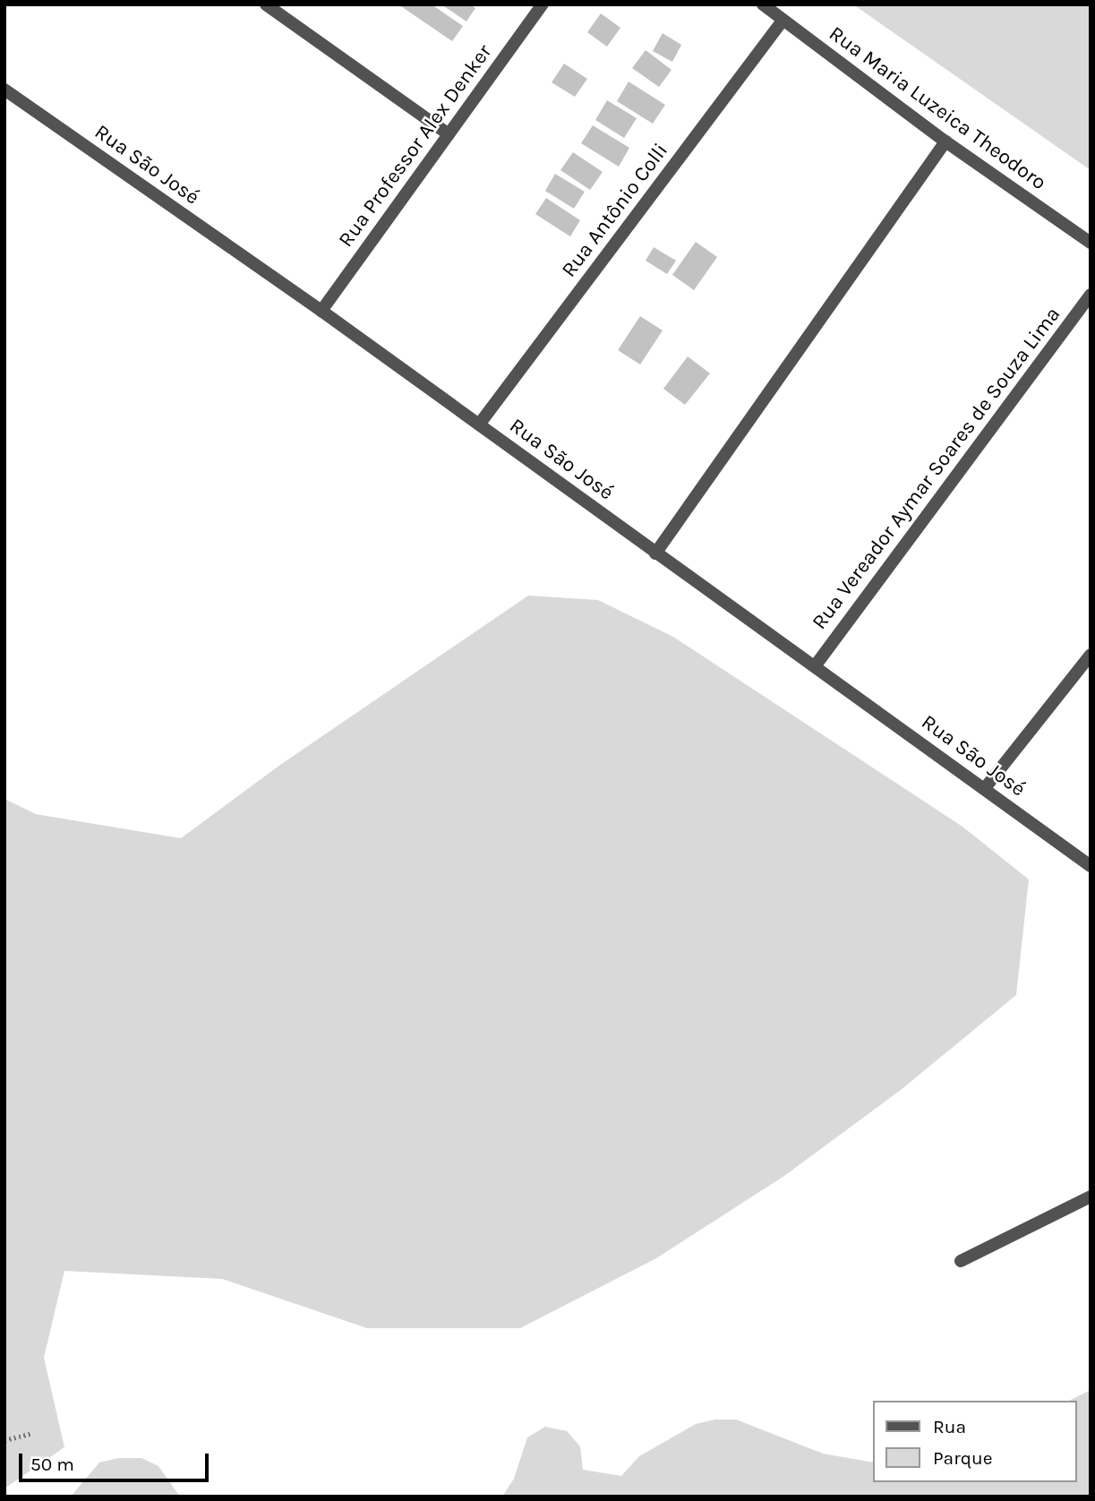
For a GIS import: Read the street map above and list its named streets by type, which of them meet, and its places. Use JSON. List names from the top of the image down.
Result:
{
  "streets": {
    "street": [
      "Rua Maria Luzeica Theodoro",
      "Rua Professor Alex Denker",
      "Rua São José",
      "Rua Antônio Colli",
      "Rua Vereador Aymar Soares de Souza Lima"
    ]
  },
  "crossings": [
    ["Rua Maria Luzeica Theodoro", "Rua Antônio Colli"],
    ["Rua Professor Alex Denker", "Rua São José"],
    ["Rua São José", "Rua Antônio Colli"],
    ["Rua São José", "Rua Vereador Aymar Soares de Souza Lima"]
  ],
  "legend": ["Rua", "Parque"],
  "scale_bar": "50 m"
}
